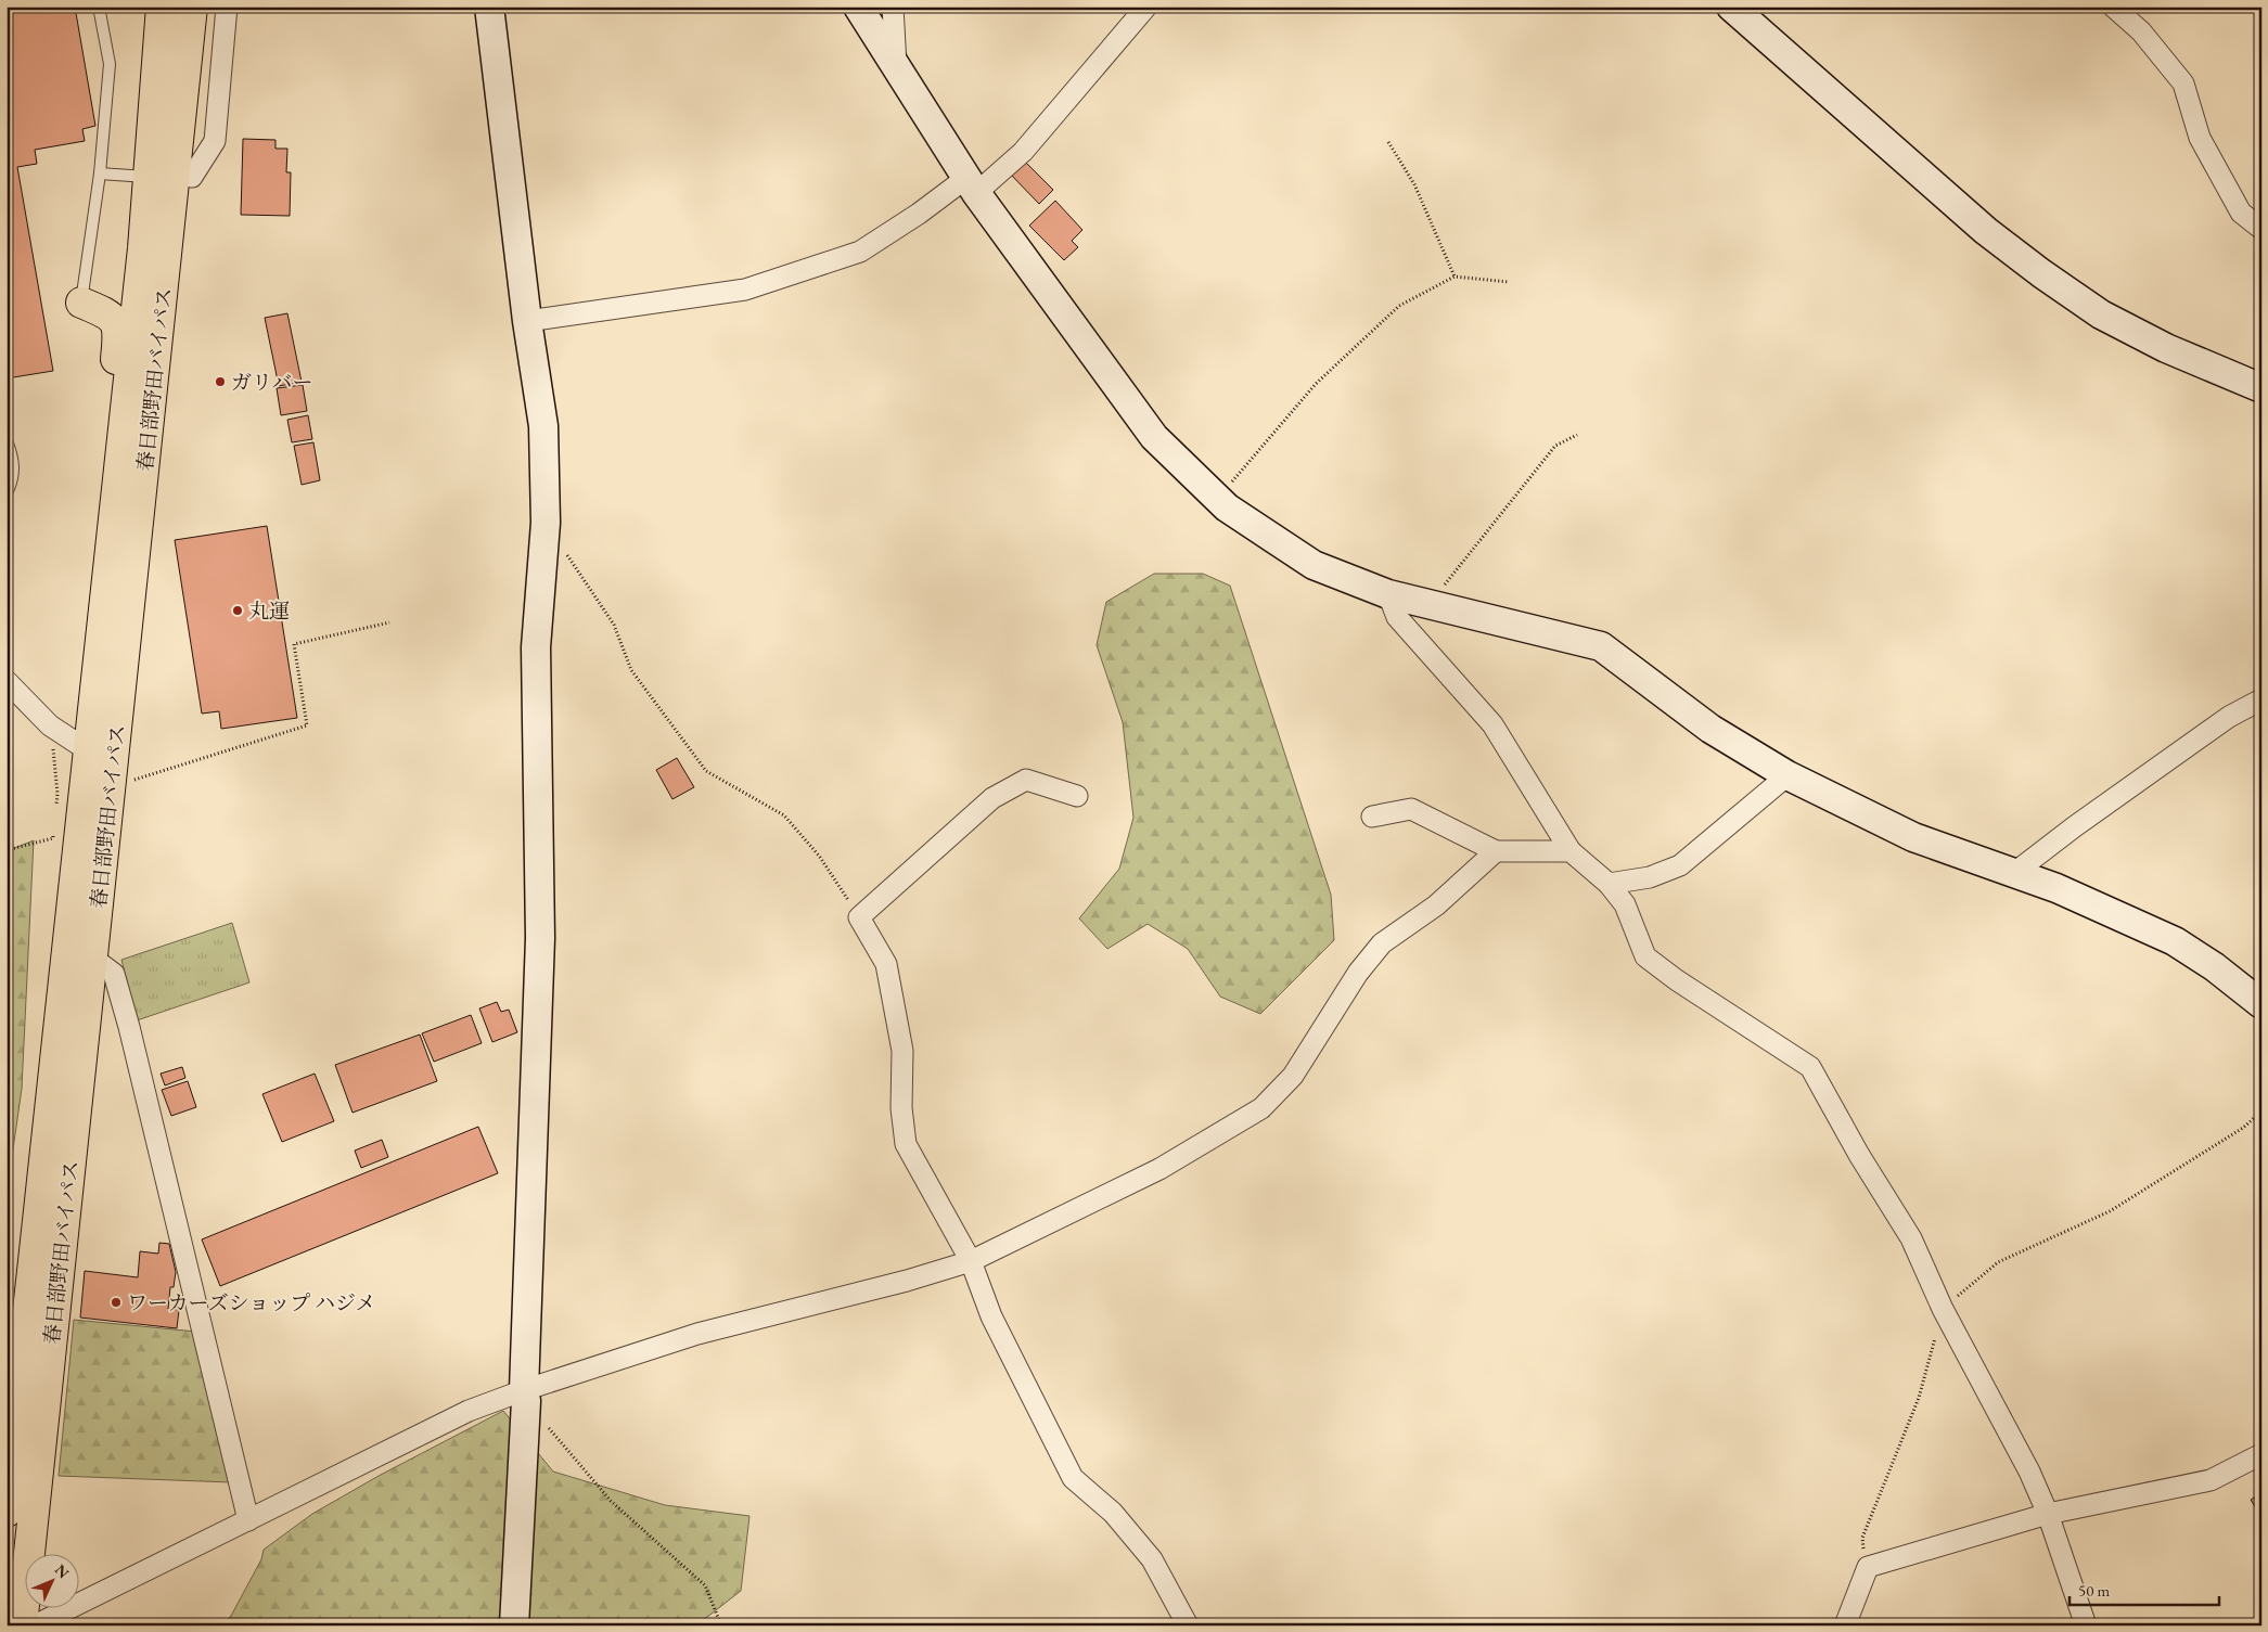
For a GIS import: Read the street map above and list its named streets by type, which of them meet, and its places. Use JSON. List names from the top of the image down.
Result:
{
  "streets": {
    "highway": ["春日部野田バイパス"]
  },
  "places": ["ガリバー", "丸運", "ワーカーズショップ ハジメ"],
  "scale_bar": "50 m",
  "north": "top right"
}
